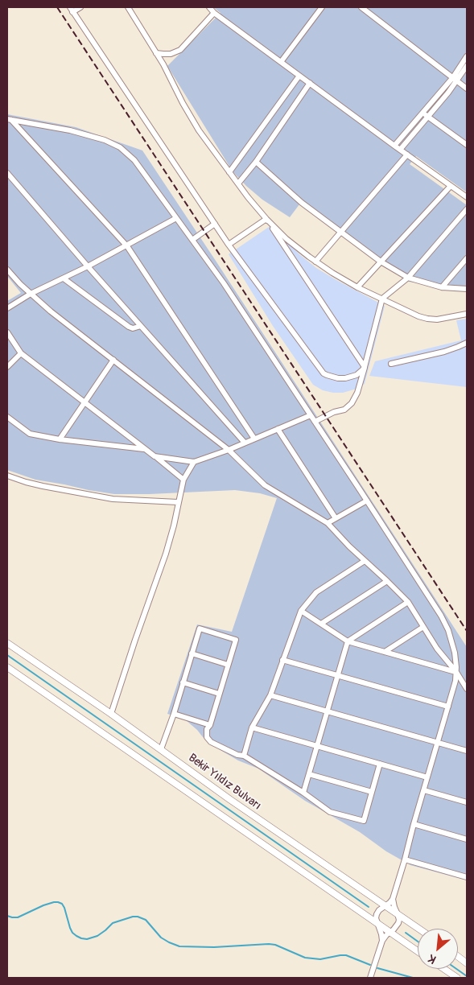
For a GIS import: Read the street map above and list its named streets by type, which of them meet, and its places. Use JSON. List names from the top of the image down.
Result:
{
  "streets": {
    "main road": ["Bekir Yıldız Bulvarı"]
  },
  "north": "bottom left"
}
